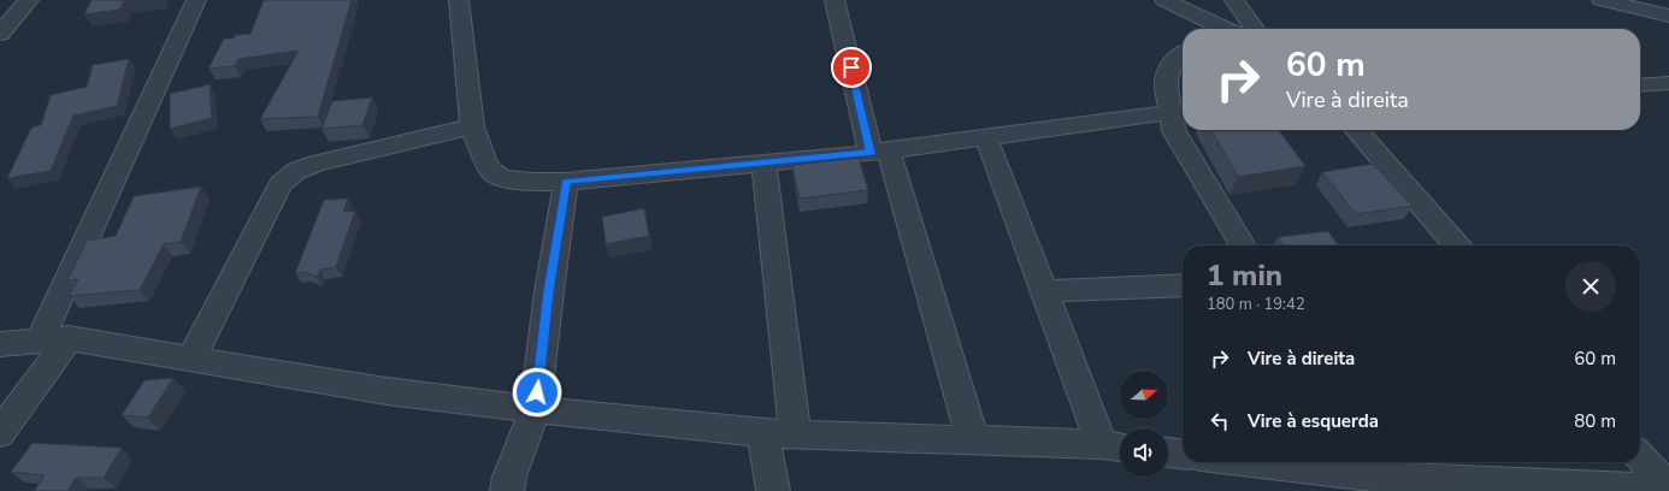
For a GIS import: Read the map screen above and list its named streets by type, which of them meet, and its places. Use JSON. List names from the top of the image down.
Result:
{
  "north": "right",
  "page": {
    "turn": ["60 m", "Vire à direita"],
    "heading": ["1 min", "180 m · 19:42"],
    "list": [
      {
        "name": "Vire à direita",
        "value": "60 m"
      },
      {
        "name": "Vire à esquerda",
        "value": "80 m"
      }
    ]
  }
}
